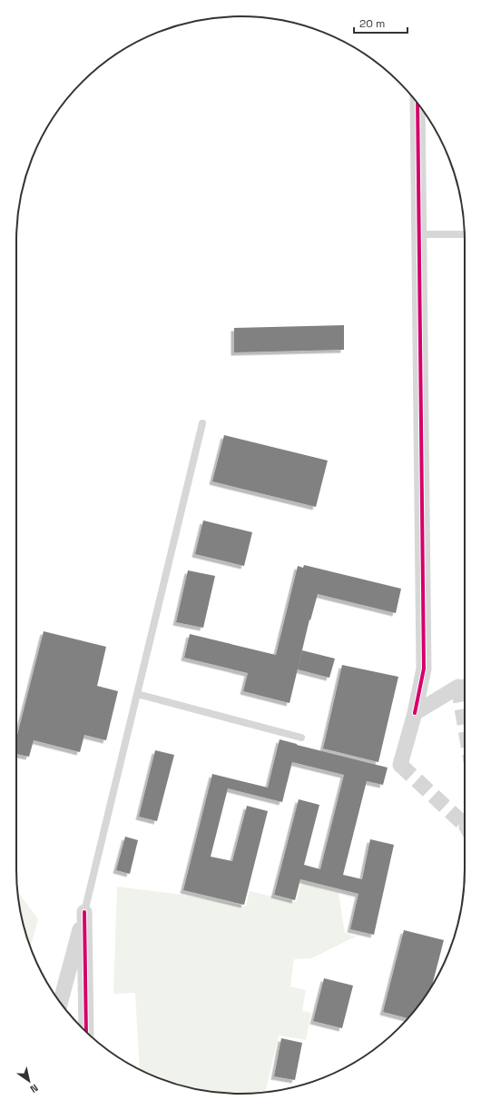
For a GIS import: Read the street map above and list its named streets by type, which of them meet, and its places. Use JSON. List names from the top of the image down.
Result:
{
  "scale_bar": "20 m",
  "north": "bottom right"
}
